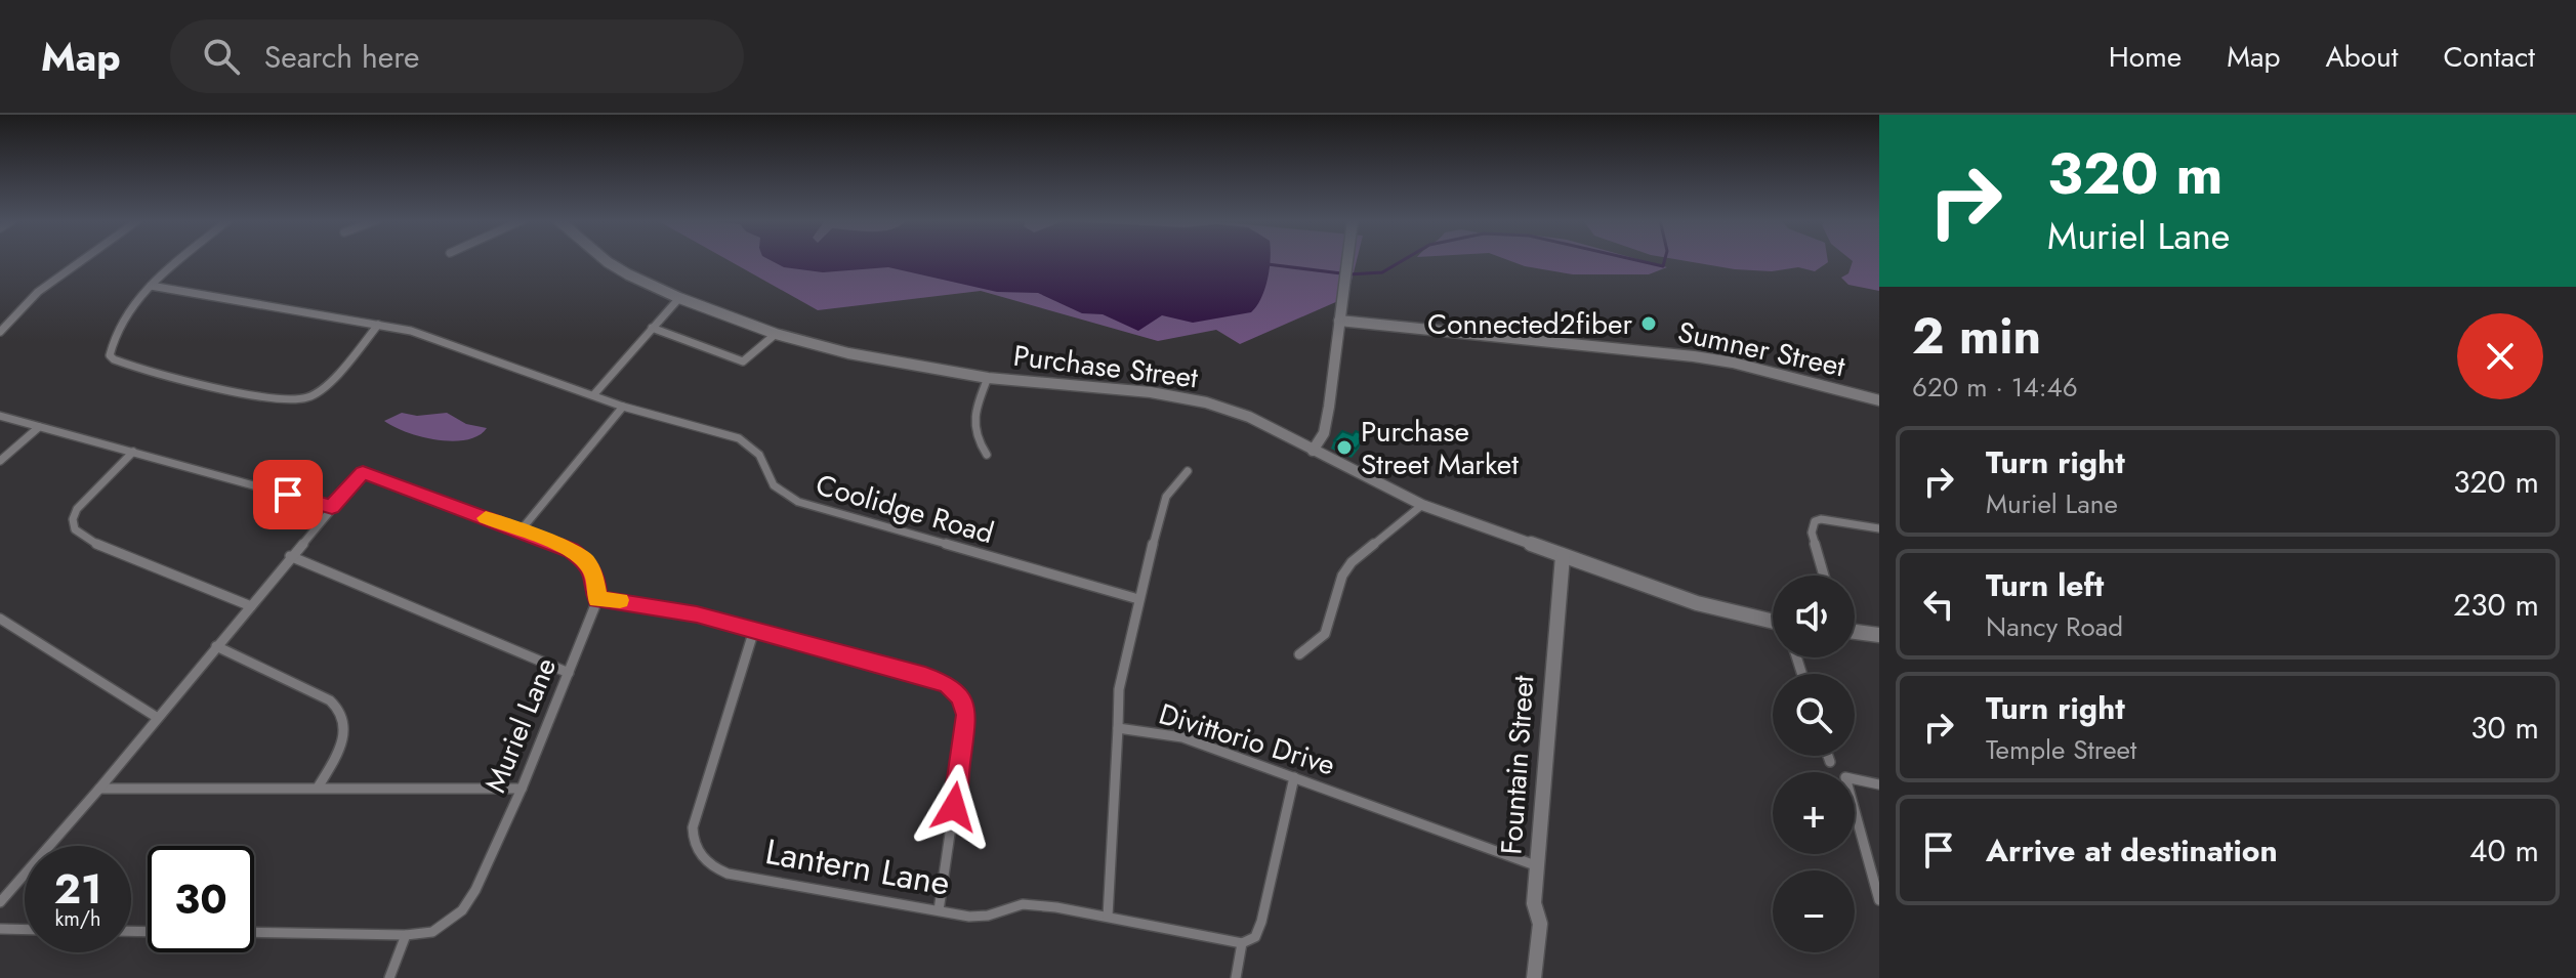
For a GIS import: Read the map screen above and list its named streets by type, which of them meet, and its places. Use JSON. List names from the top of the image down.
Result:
{
  "streets": {
    "main road": ["Sumner Street", "Purchase Street", "Fountain Street"],
    "street": [
      "Coolidge Road",
      "Muriel Lane",
      "Divittorio Drive",
      "Lantern Lane"
    ]
  },
  "crossings": [
    ["Purchase Street", "Fountain Street"],
    ["Divittorio Drive", "Fountain Street"],
    ["Divittorio Drive", "Lantern Lane"]
  ],
  "places": ["Connected2fiber", "Purchase Street Market"],
  "page": {
    "header": "Map",
    "search": "Search here",
    "nav": [
      "Home",
      "Map",
      "About",
      "Contact"
    ],
    "turn": ["320 m", "Muriel Lane"],
    "heading": ["2 min", "620 m · 14:46"],
    "list": [
      {
        "name": "Turn right",
        "note": "Muriel Lane",
        "value": "320 m"
      },
      {
        "name": "Turn left",
        "note": "Nancy Road",
        "value": "230 m"
      },
      {
        "name": "Turn right",
        "note": "Temple Street",
        "value": "30 m"
      },
      {
        "name": "Arrive at destination",
        "value": "40 m"
      }
    ],
    "map_buttons": ["+", "−"],
    "speed": "21 km/h",
    "limit": "30"
  }
}
